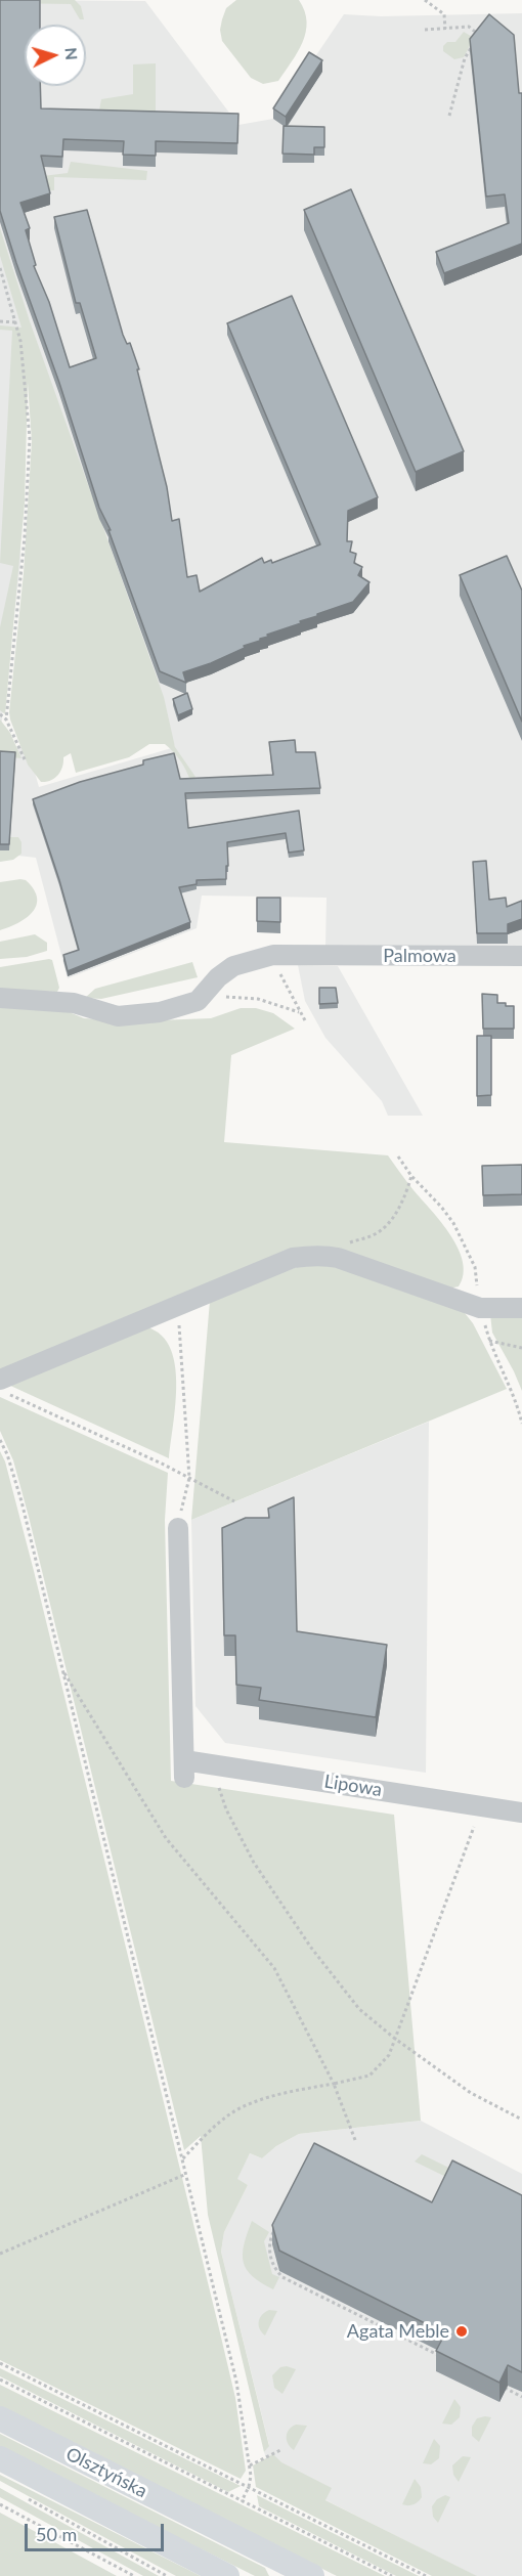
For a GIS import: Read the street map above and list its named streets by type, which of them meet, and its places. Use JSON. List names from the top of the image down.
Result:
{
  "streets": {
    "main road": ["Olsztyńska"],
    "street": ["Palmowa", "Lipowa"]
  },
  "places": ["Agata Meble"],
  "scale_bar": "50 m",
  "north": "right"
}
